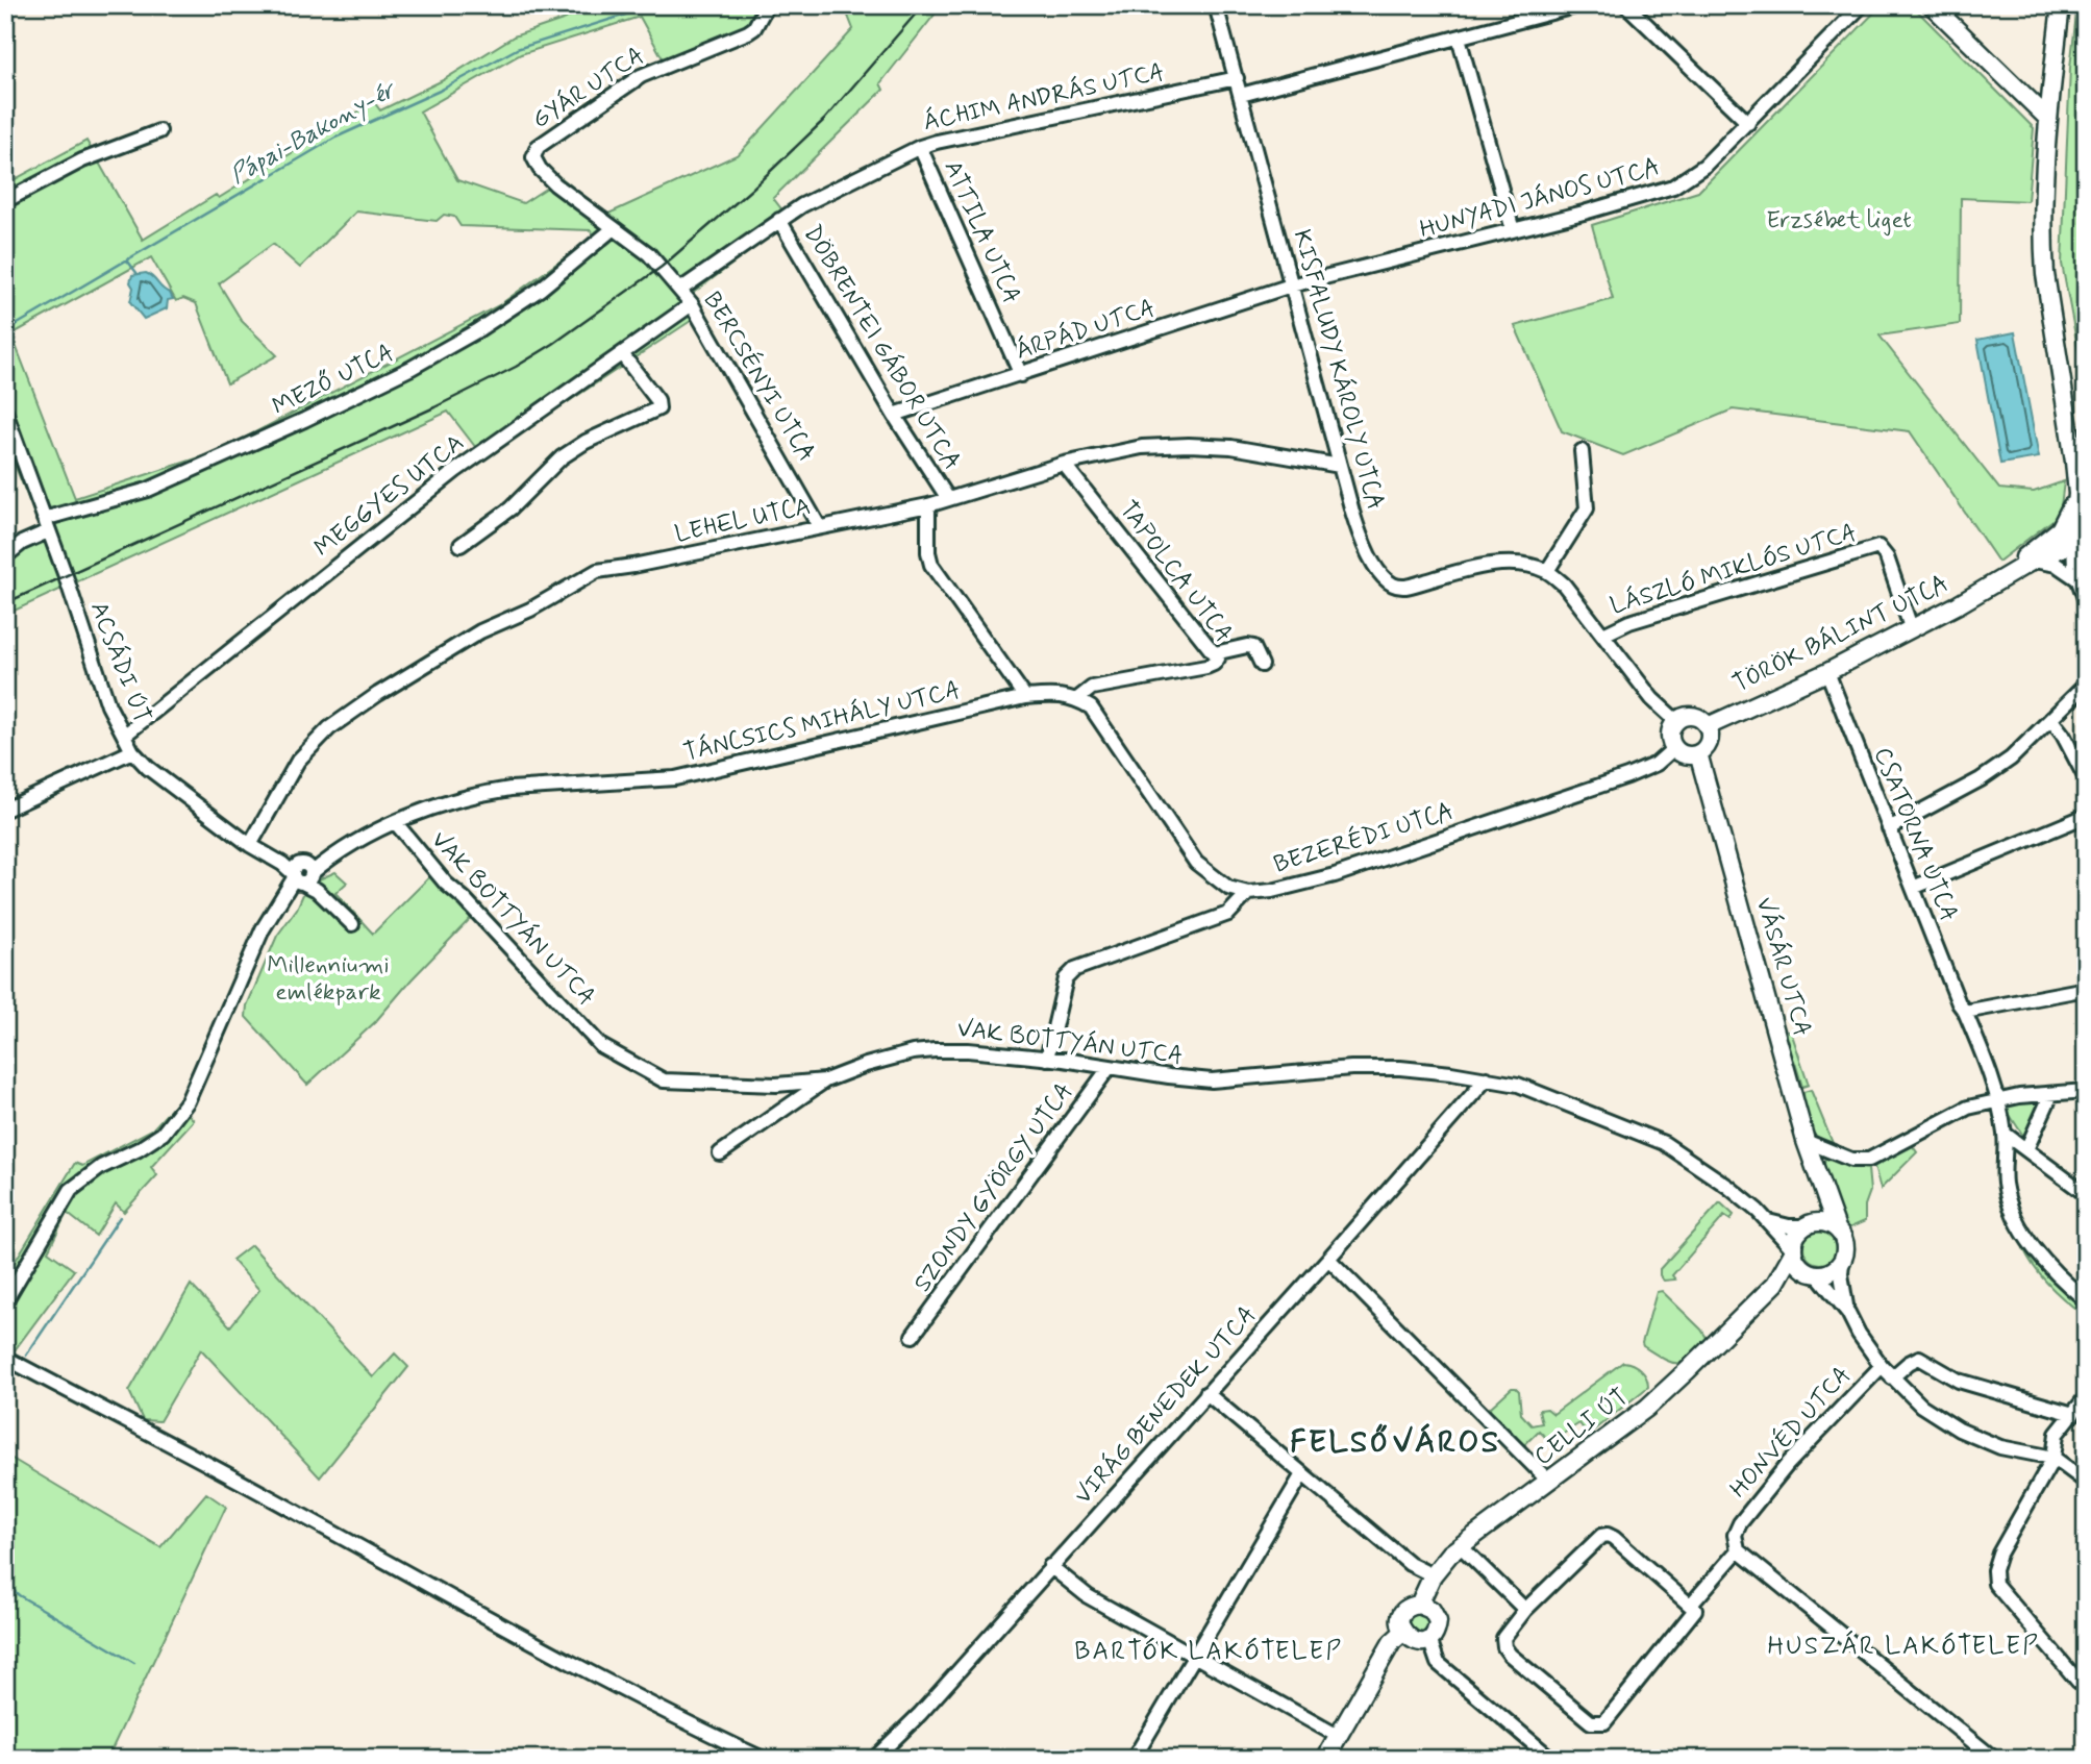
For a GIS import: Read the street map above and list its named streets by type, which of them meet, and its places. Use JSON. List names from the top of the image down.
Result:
{
  "streets": {
    "street": [
      "GYÁR UTCA",
      "ÁCHIM ANDRÁS UTCA",
      "HUNYADI JÁNOS UTCA",
      "ATTILA UTCA",
      "ÁRPÁD UTCA",
      "DÖBRENTEI GÁBOR UTCA",
      "KISFALUDY KÁROLY UTCA",
      "BERCSÉNYI UTCA",
      "MEZŐ UTCA",
      "MEGGYES UTCA",
      "LEHEL UTCA",
      "LÁSZLÓ MIKLÓS UTCA",
      "TAPOLCA UTCA",
      "TÖRÖK BÁLINT UTCA",
      "ACSÁDI ÚT",
      "TÁNCSICS MIHÁLY UTCA",
      "CSATORNA UTCA",
      "BEZERÉDI UTCA",
      "VAK BOTTYÁN UTCA",
      "VÁSÁR UTCA",
      "SZONDY GYÖRGY UTCA",
      "VIRÁG BENEDEK UTCA",
      "CELLI ÚT",
      "HONVÉD UTCA"
    ]
  },
  "crossings": [
    ["GYÁR UTCA", "ÁCHIM ANDRÁS UTCA"],
    ["GYÁR UTCA", "BERCSÉNYI UTCA"],
    ["GYÁR UTCA", "MEZŐ UTCA"],
    ["ÁCHIM ANDRÁS UTCA", "ATTILA UTCA"],
    ["ÁCHIM ANDRÁS UTCA", "DÖBRENTEI GÁBOR UTCA"],
    ["ÁCHIM ANDRÁS UTCA", "KISFALUDY KÁROLY UTCA"],
    ["ÁCHIM ANDRÁS UTCA", "BERCSÉNYI UTCA"],
    ["HUNYADI JÁNOS UTCA", "ÁRPÁD UTCA"],
    ["HUNYADI JÁNOS UTCA", "KISFALUDY KÁROLY UTCA"],
    ["ATTILA UTCA", "ÁRPÁD UTCA"],
    ["ÁRPÁD UTCA", "DÖBRENTEI GÁBOR UTCA"],
    ["ÁRPÁD UTCA", "KISFALUDY KÁROLY UTCA"],
    ["DÖBRENTEI GÁBOR UTCA", "LEHEL UTCA"],
    ["KISFALUDY KÁROLY UTCA", "LEHEL UTCA"],
    ["BERCSÉNYI UTCA", "MEGGYES UTCA"],
    ["BERCSÉNYI UTCA", "LEHEL UTCA"],
    ["MEZŐ UTCA", "ACSÁDI ÚT"],
    ["MEGGYES UTCA", "ACSÁDI ÚT"],
    ["LEHEL UTCA", "TAPOLCA UTCA"],
    ["LEHEL UTCA", "ACSÁDI ÚT"],
    ["LÁSZLÓ MIKLÓS UTCA", "TÖRÖK BÁLINT UTCA"],
    ["TAPOLCA UTCA", "TÁNCSICS MIHÁLY UTCA"],
    ["TÖRÖK BÁLINT UTCA", "CSATORNA UTCA"],
    ["TÖRÖK BÁLINT UTCA", "BEZERÉDI UTCA"],
    ["TÖRÖK BÁLINT UTCA", "VÁSÁR UTCA"],
    ["ACSÁDI ÚT", "TÁNCSICS MIHÁLY UTCA"],
    ["TÁNCSICS MIHÁLY UTCA", "VAK BOTTYÁN UTCA"],
    ["BEZERÉDI UTCA", "VAK BOTTYÁN UTCA"],
    ["BEZERÉDI UTCA", "VÁSÁR UTCA"],
    ["VAK BOTTYÁN UTCA", "VÁSÁR UTCA"],
    ["VAK BOTTYÁN UTCA", "SZONDY GYÖRGY UTCA"],
    ["VAK BOTTYÁN UTCA", "VIRÁG BENEDEK UTCA"],
    ["VAK BOTTYÁN UTCA", "CELLI ÚT"],
    ["VÁSÁR UTCA", "CELLI ÚT"]
  ],
  "districts": ["FELSŐVÁROS", "HUSZÁR LAKÓTELEP", "BARTÓK LAKÓTELEP"],
  "water": ["Pápai-Bakony-ér"],
  "parks": ["Erzsébet liget", "Millenniumi emlékpark"]
}
